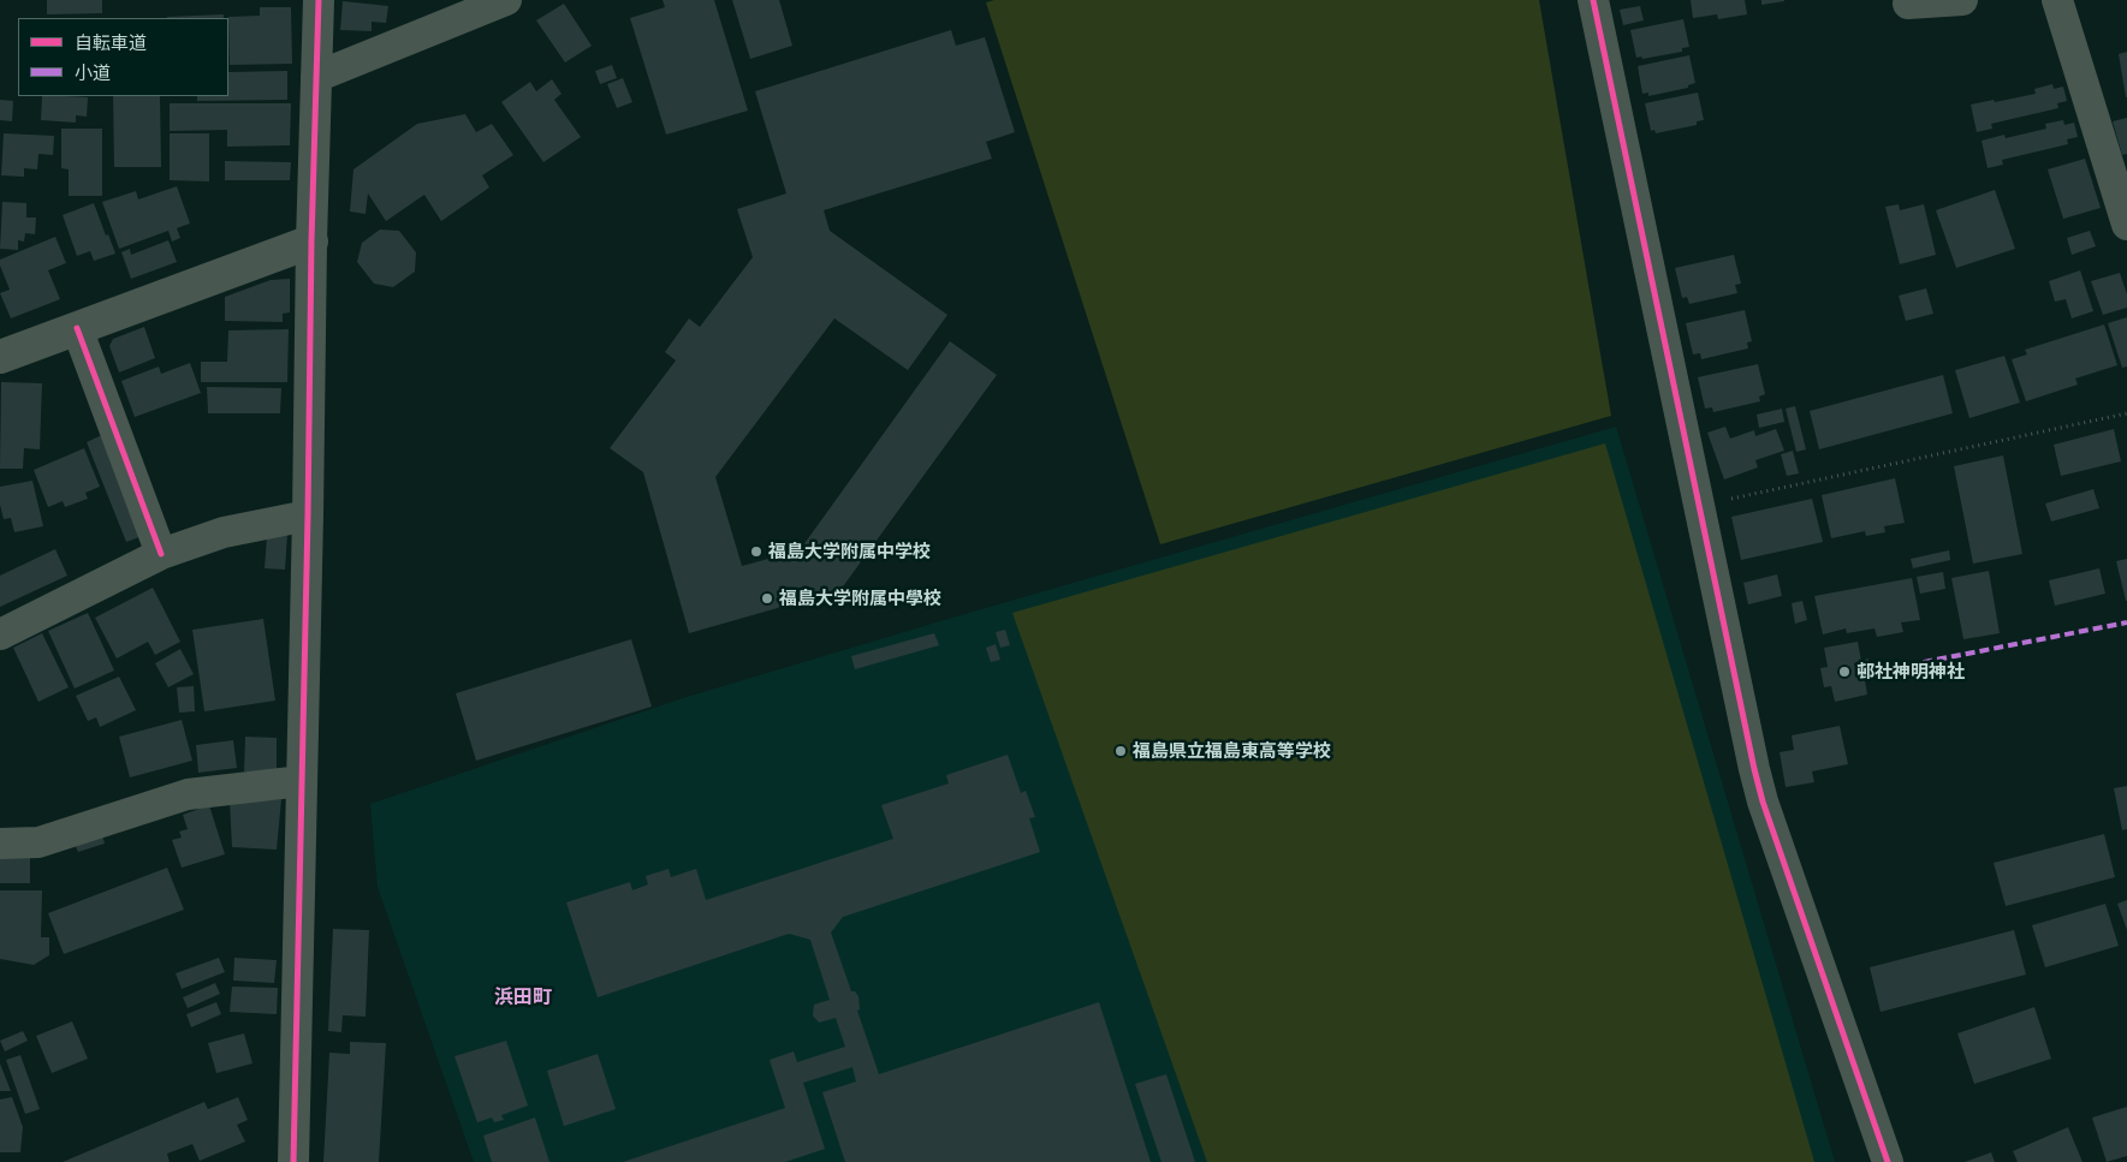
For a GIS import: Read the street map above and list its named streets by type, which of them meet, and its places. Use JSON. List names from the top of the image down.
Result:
{
  "districts": ["浜田町"],
  "places": [
    "福島大学附属中学校",
    "福島大学附属中學校",
    "邨社神明神社",
    "福島県立福島東高等学校"
  ],
  "legend": ["自転車道", "小道"]
}
